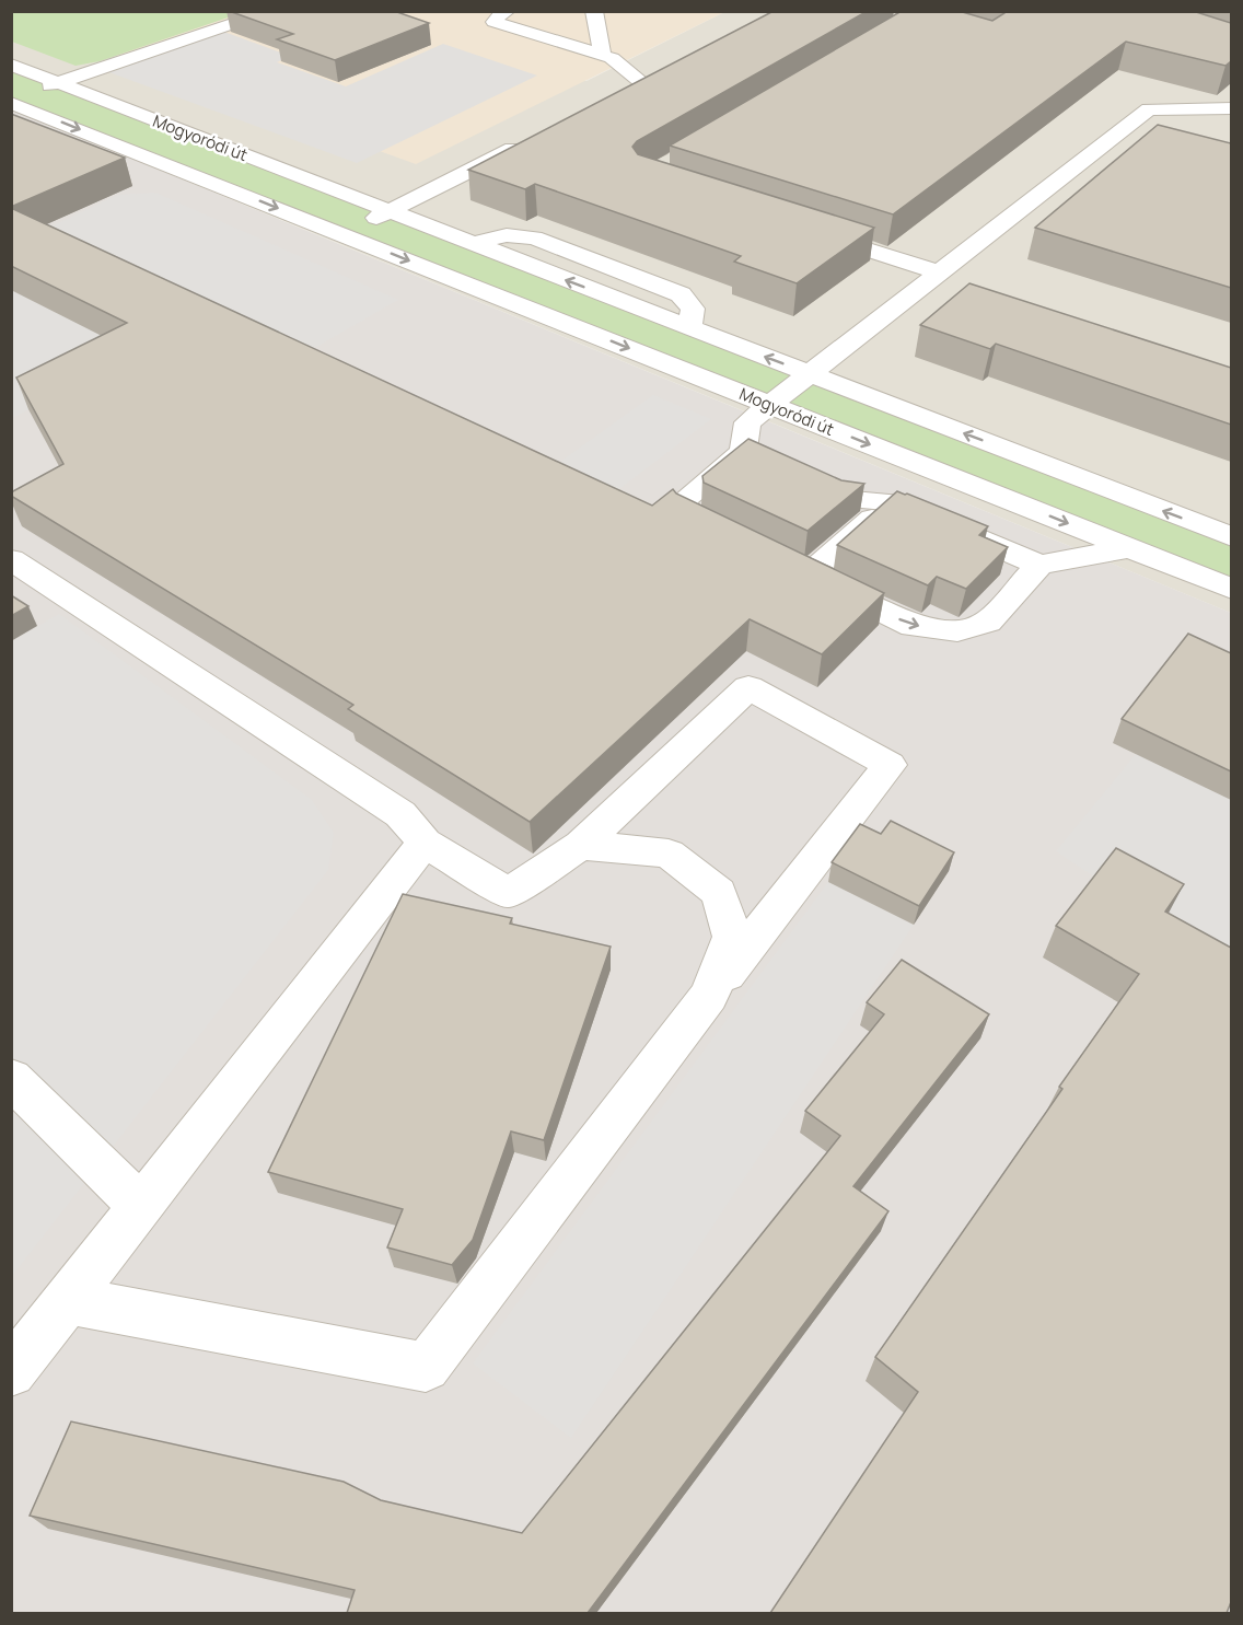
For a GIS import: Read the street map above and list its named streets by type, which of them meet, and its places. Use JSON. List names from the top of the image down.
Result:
{
  "streets": {
    "street": ["Mogyoródi út"]
  }
}
